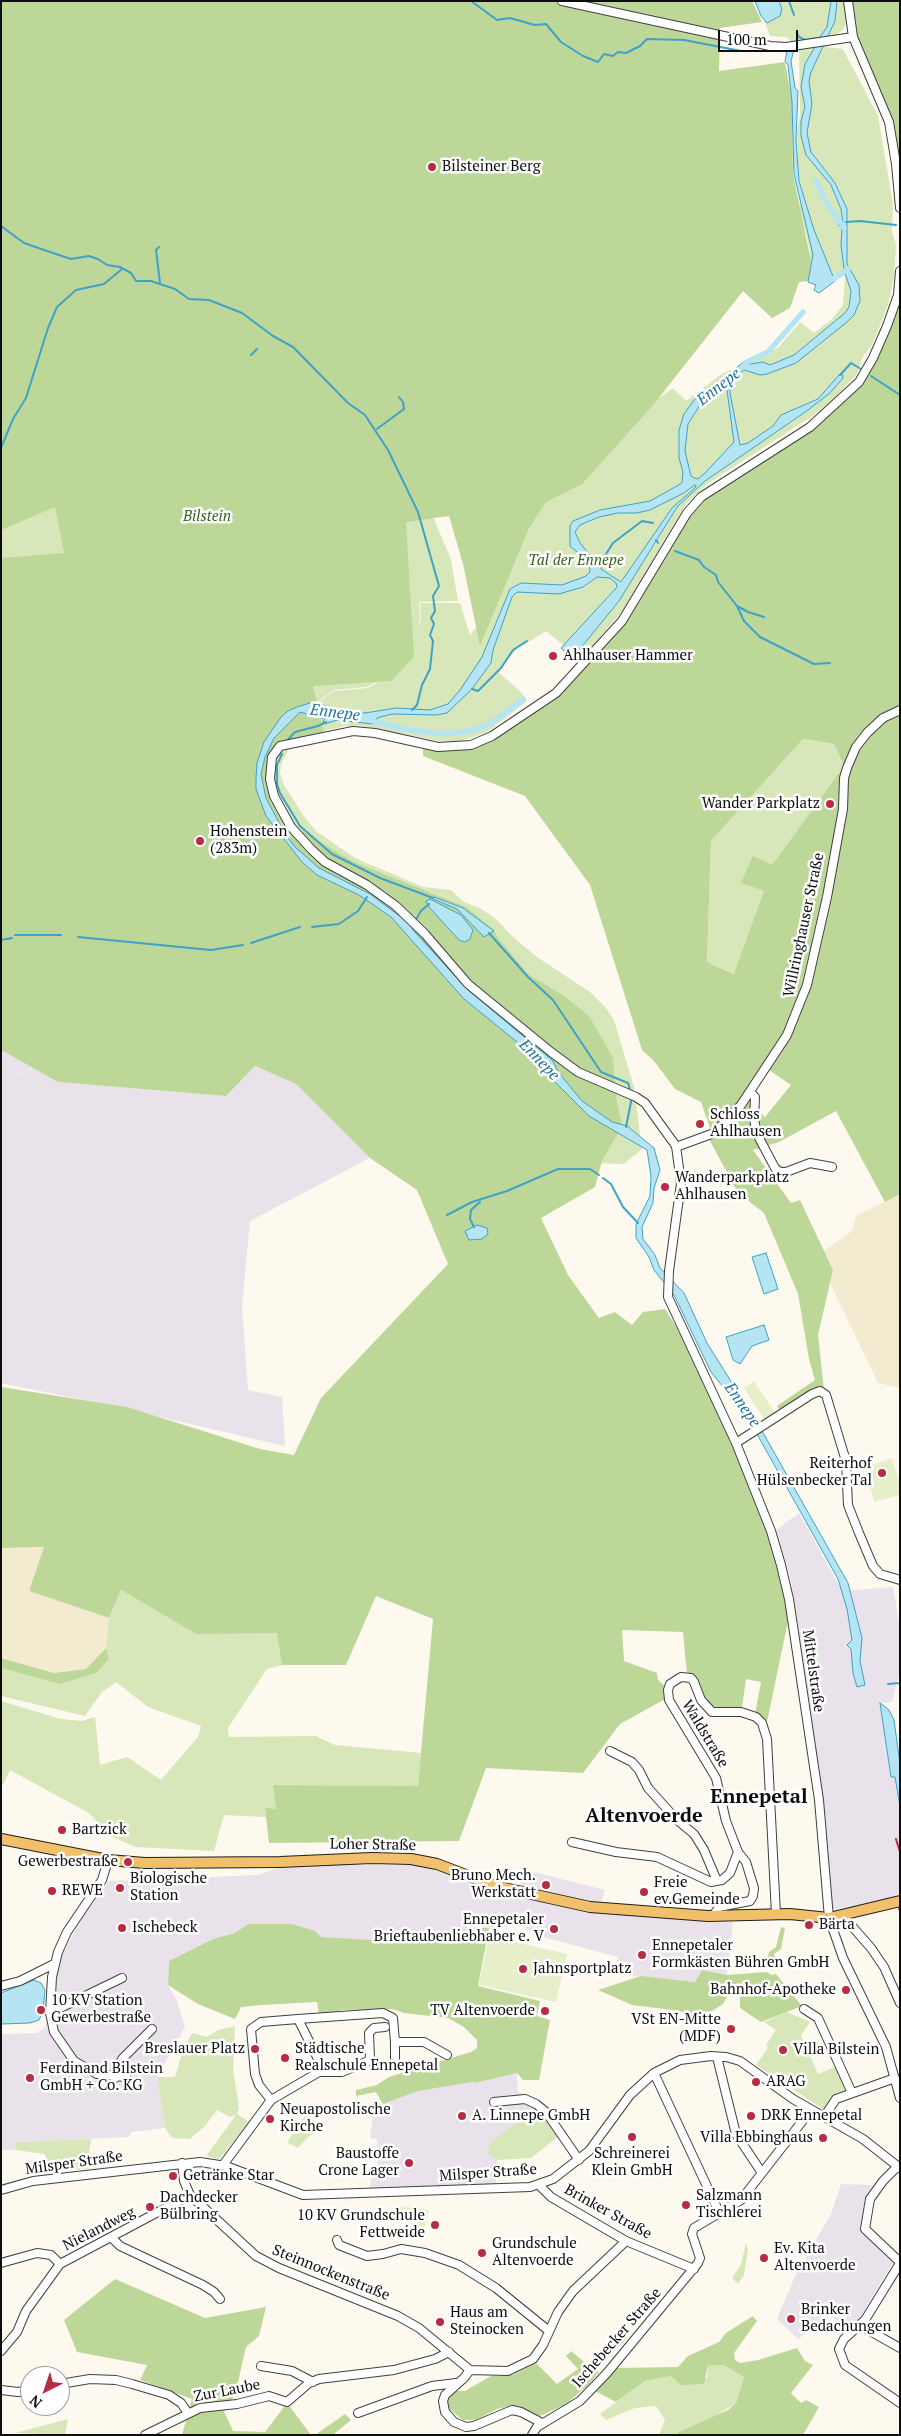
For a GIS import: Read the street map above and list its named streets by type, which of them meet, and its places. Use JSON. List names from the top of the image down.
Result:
{
  "streets": {
    "main road": ["Loher Straße"],
    "street": [
      "Willringhauser Straße",
      "Mittelstraße",
      "Waldstraße",
      "Milsper Straße",
      "Brinker Straße",
      "Nielandweg",
      "Steinnockenstraße",
      "Ischebecker Straße",
      "Zur Laube"
    ]
  },
  "crossings": [
    ["Willringhauser Straße", "Mittelstraße"],
    ["Mittelstraße", "Loher Straße"],
    ["Waldstraße", "Loher Straße"],
    ["Milsper Straße", "Brinker Straße"],
    ["Brinker Straße", "Ischebecker Straße"],
    ["Nielandweg", "Steinnockenstraße"],
    ["Steinnockenstraße", "Zur Laube"]
  ],
  "districts": ["Ennepetal", "Altenvoerde"],
  "water": ["Ennepe"],
  "parks": ["Bilstein", "Tal der Ennepe"],
  "places": [
    "Bilsteiner Berg",
    "Ahlhauser Hammer",
    "Wander Parkplatz",
    "Hohenstein (283m)",
    "Schloss Ahlhausen",
    "Wanderparkplatz Ahlhausen",
    "Reiterhof Hülsenbecker Tal",
    "Bartzick",
    "Gewerbestraße",
    "Bruno Mech. Werkstatt",
    "Biologische Station",
    "REWE",
    "Freie ev.Gemeinde",
    "Bärta",
    "Ischebeck",
    "Ennepetaler Brieftaubenliebhaber e. V",
    "Ennepetaler Formkästen Bühren GmbH",
    "Jahnsportplatz",
    "Bahnhof-Apotheke",
    "10 KV Station Gewerbestraße",
    "TV Altenvoerde",
    "VSt EN-Mitte (MDF)",
    "Breslauer Platz",
    "Villa Bilstein",
    "Städtische Realschule Ennepetal",
    "Ferdinand Bilstein GmbH + Co. KG",
    "ARAG",
    "A. Linnepe GmbH",
    "DRK Ennepetal",
    "Neuapostolische Kirche",
    "Schreinerei Klein GmbH",
    "Villa Ebbinghaus",
    "Baustoffe Crone Lager",
    "Getränke Star",
    "Salzmann Tischlerei",
    "Dachdecker Bülbring",
    "10 KV Grundschule Fettweide",
    "Grundschule Altenvoerde",
    "Ev. Kita Altenvoerde",
    "Brinker Bedachungen",
    "Haus am Steinocken"
  ],
  "scale_bar": "100 m",
  "north": "bottom left"
}
